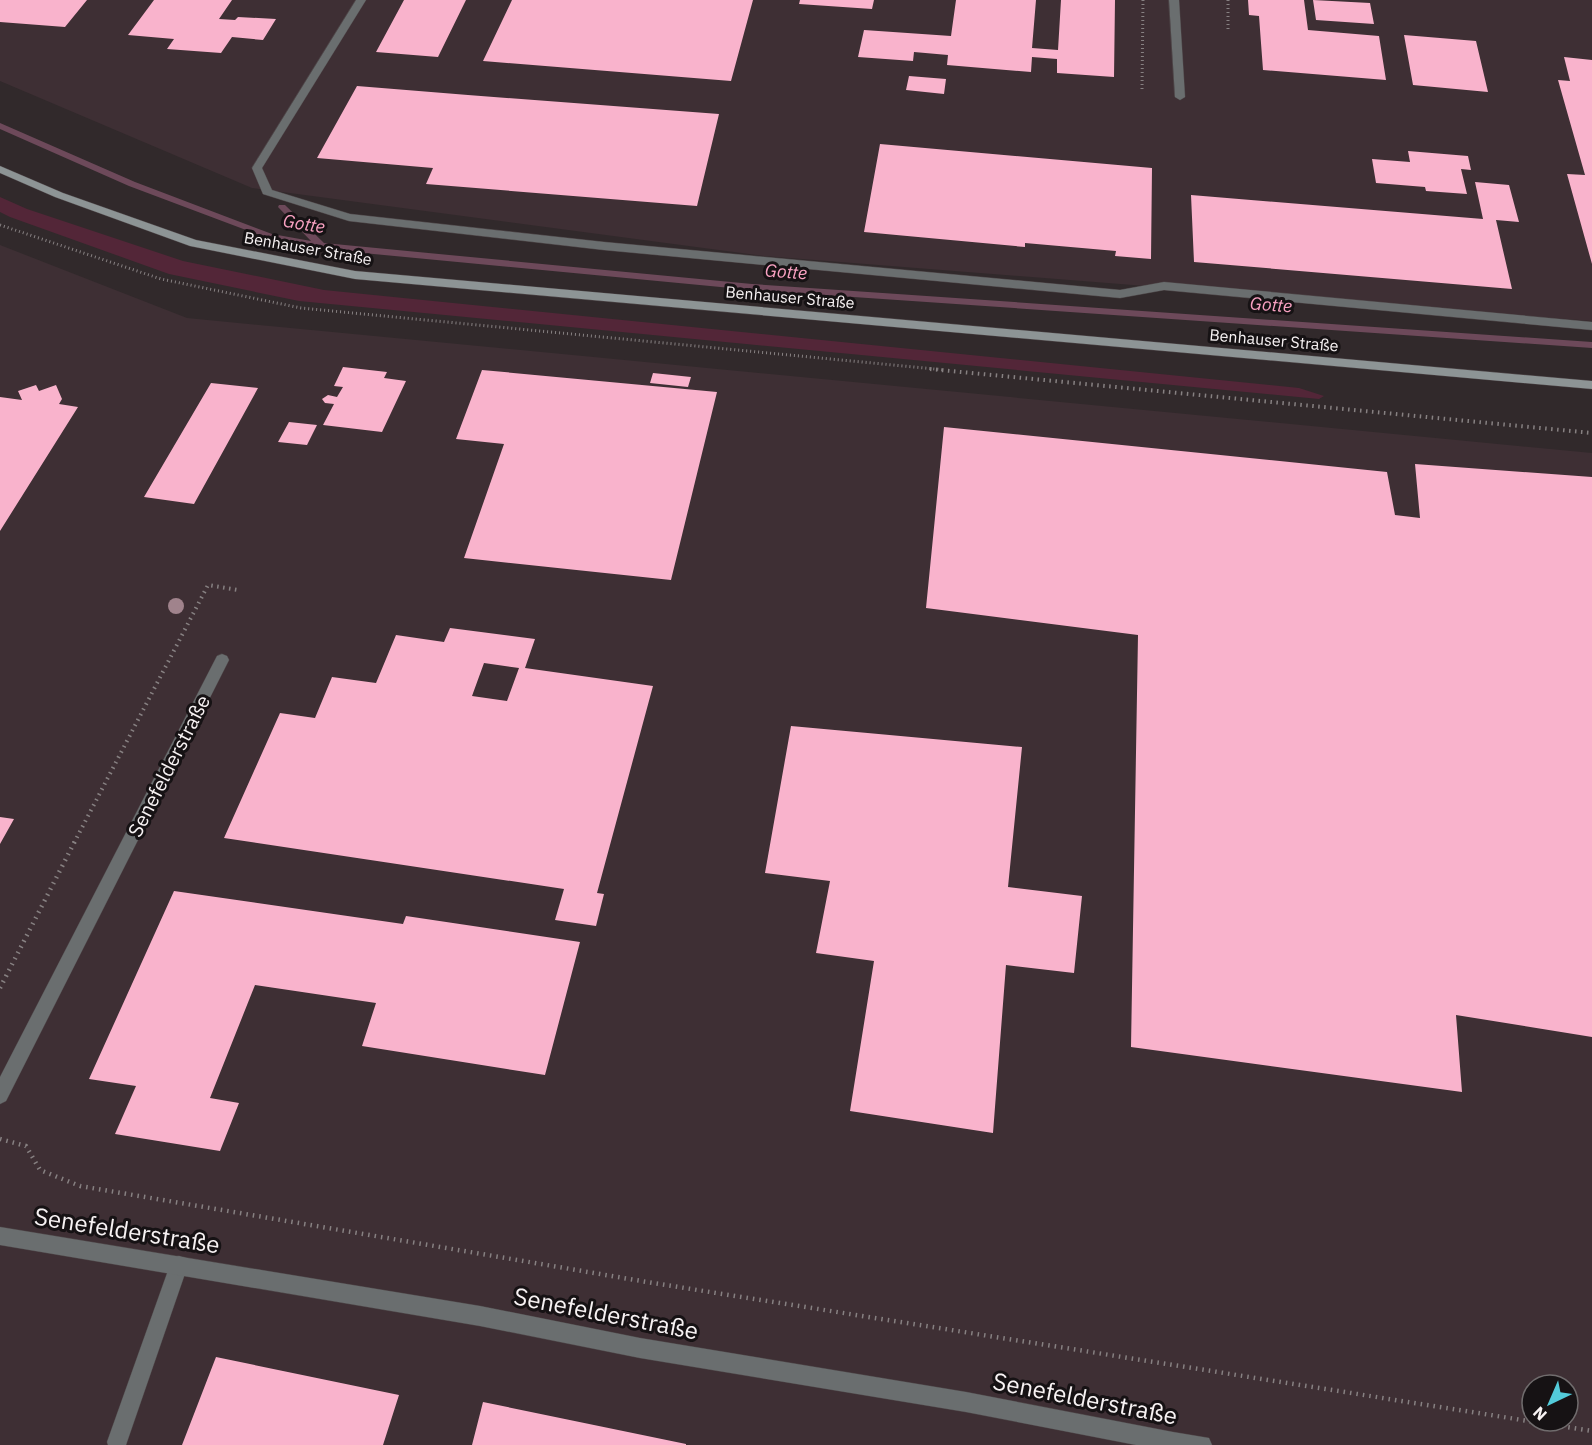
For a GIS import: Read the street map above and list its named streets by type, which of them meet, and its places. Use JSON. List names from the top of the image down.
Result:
{
  "streets": {
    "main road": ["Benhauser Straße"],
    "street": ["Senefelderstraße"]
  },
  "water": ["Gotte"],
  "north": "bottom left"
}
